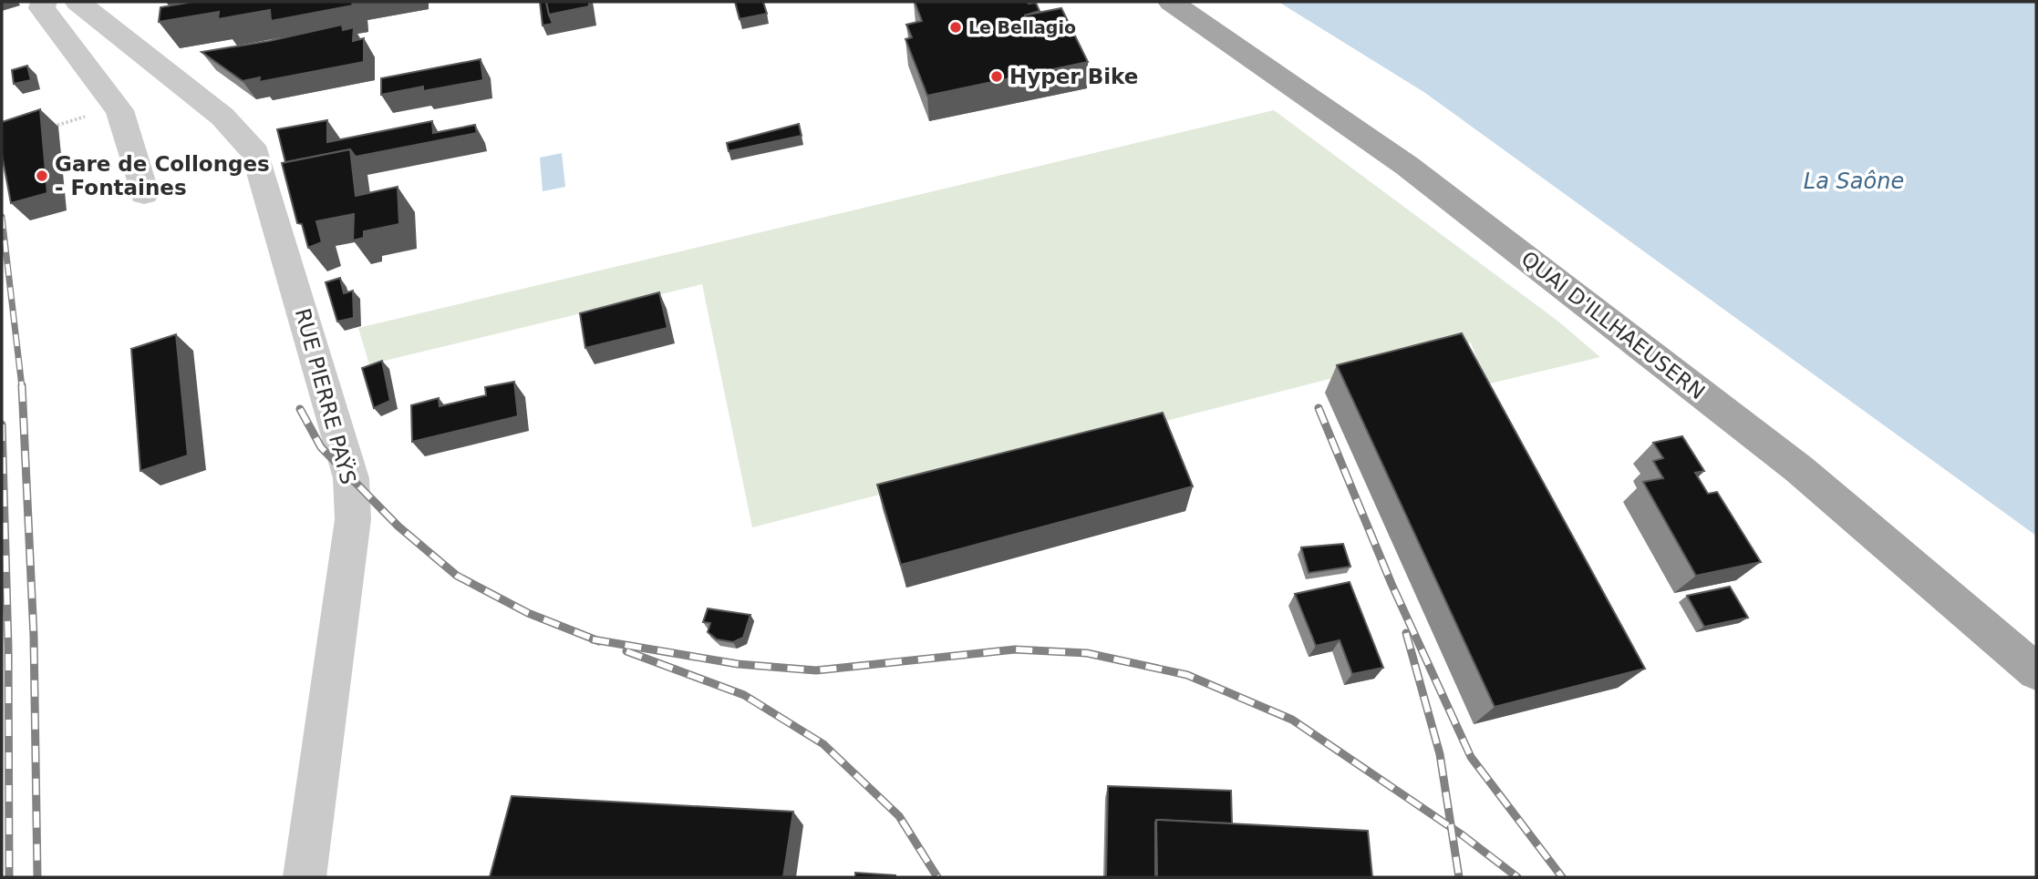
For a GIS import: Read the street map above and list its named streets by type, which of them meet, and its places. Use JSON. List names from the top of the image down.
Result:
{
  "streets": {
    "main road": ["QUAI D'ILLHAEUSERN"],
    "street": ["RUE PIERRE PAŸS"]
  },
  "water": ["La Saône"],
  "places": ["Le Bellagio", "Hyper Bike", "Gare de Collonges - Fontaines"]
}
